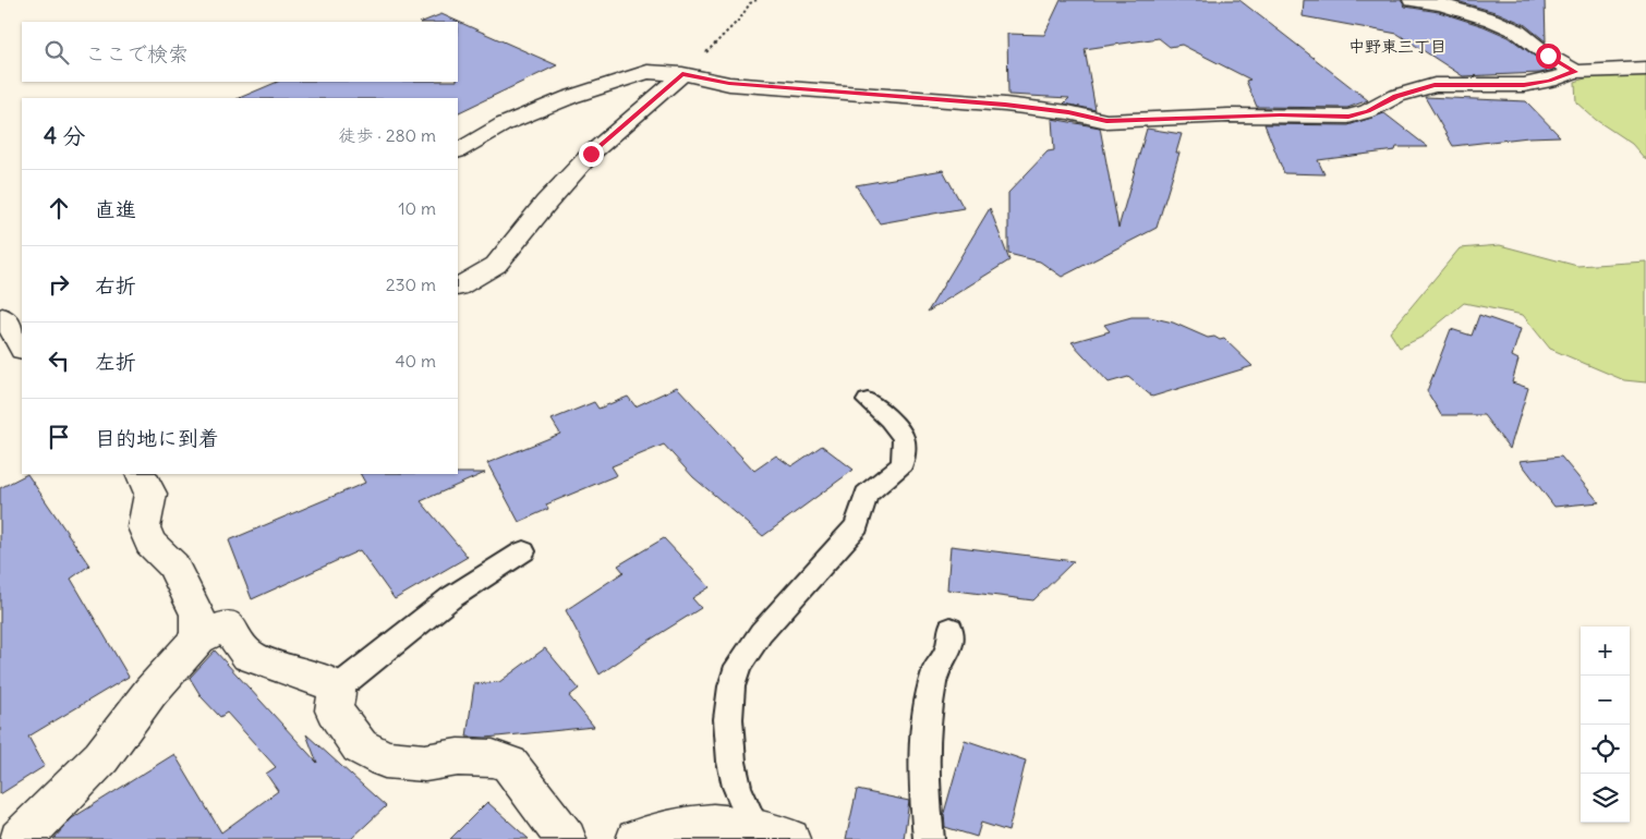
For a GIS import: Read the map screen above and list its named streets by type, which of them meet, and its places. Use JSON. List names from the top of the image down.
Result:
{
  "districts": ["中野東三丁目"],
  "page": {
    "search": "ここで検索",
    "heading": ["4 分", "徒歩 · 280 m"],
    "list": [
      ["直進", "10 m"],
      ["右折", "230 m"],
      ["左折", "40 m"],
      "目的地に到着"
    ],
    "map_buttons": ["+", "−"]
  }
}
